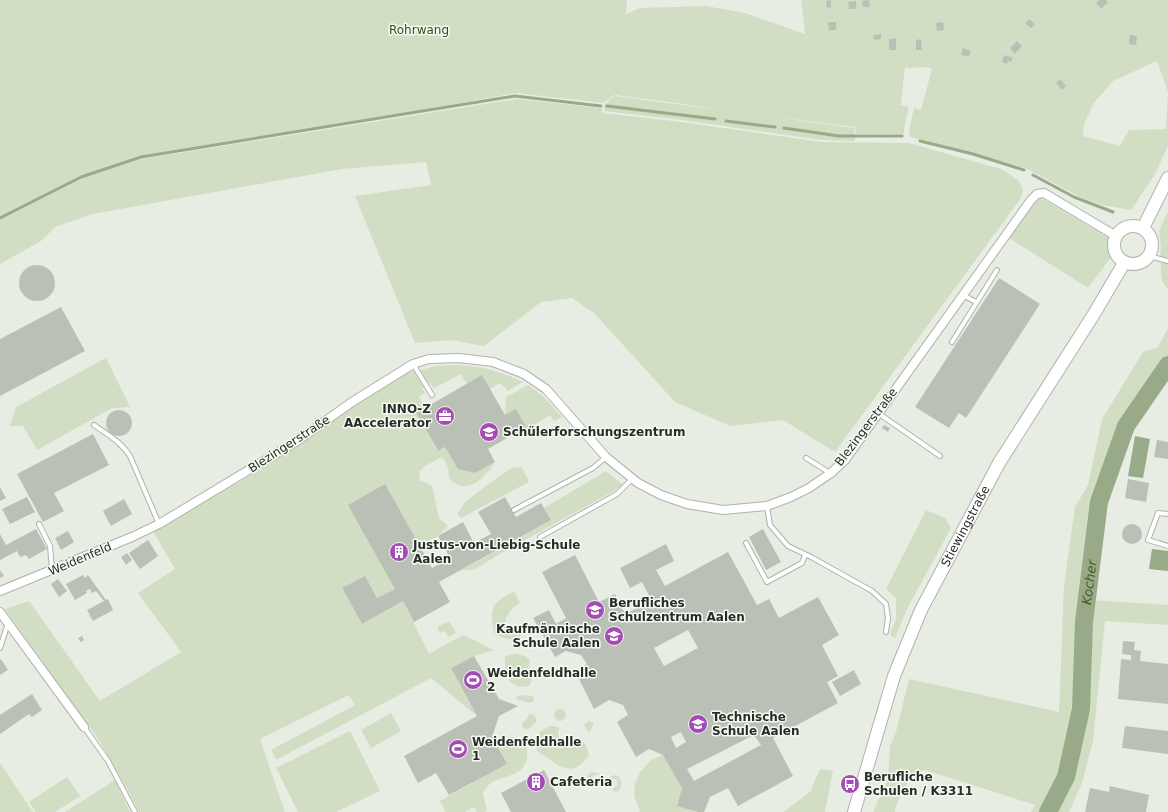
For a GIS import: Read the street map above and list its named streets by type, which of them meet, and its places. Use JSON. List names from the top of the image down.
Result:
{
  "streets": {
    "main road": ["Stiewingstraße"],
    "street": ["Blezingerstraße", "Weidenfeld"]
  },
  "crossings": [
    ["Blezingerstraße", "Stiewingstraße"],
    ["Blezingerstraße", "Weidenfeld"]
  ],
  "water": ["Kocher"],
  "parks": ["Rohrwang"],
  "places": {
    "office": ["INNO-Z AAccelerator"],
    "school or university": [
      "Schülerforschungszentrum",
      "Berufliches Schulzentrum Aalen",
      "Kaufmännische Schule Aalen",
      "Technische Schule Aalen"
    ],
    "building": ["Justus-von-Liebig-Schule Aalen", "Cafeteria"],
    "sports": ["Weidenfeldhalle 2", "Weidenfeldhalle 1"],
    "bus stop": ["Berufliche Schulen / K3311"]
  }
}
